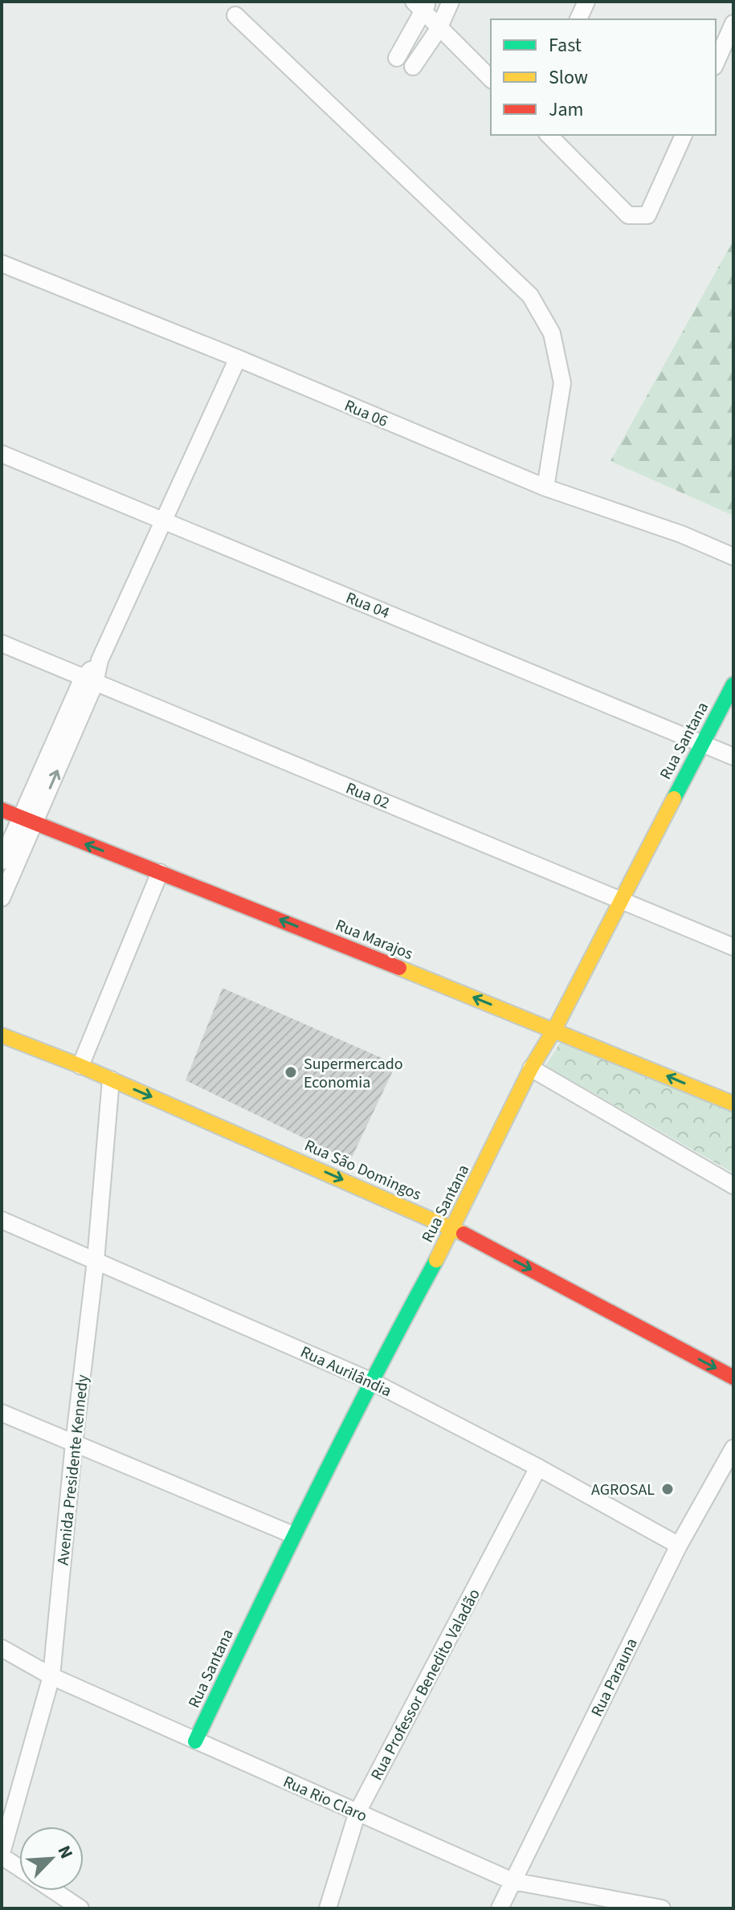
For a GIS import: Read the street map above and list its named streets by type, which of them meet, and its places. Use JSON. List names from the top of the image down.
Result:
{
  "streets": {
    "street": [
      "Rua 06",
      "Rua 04",
      "Rua Santana",
      "Rua 02",
      "Rua Marajos",
      "Rua São Domingos",
      "Rua Aurilândia",
      "Avenida Presidente Kennedy",
      "Rua Parauna",
      "Rua Professor Benedito Valadão",
      "Rua Rio Claro"
    ]
  },
  "crossings": [
    ["Rua 04", "Rua Santana"],
    ["Rua Santana", "Rua 02"],
    ["Rua Santana", "Rua Marajos"],
    ["Rua Santana", "Rua São Domingos"],
    ["Rua Santana", "Rua Aurilândia"],
    ["Rua Santana", "Rua Rio Claro"],
    ["Rua São Domingos", "Avenida Presidente Kennedy"],
    ["Rua Aurilândia", "Avenida Presidente Kennedy"],
    ["Rua Aurilândia", "Rua Parauna"],
    ["Rua Aurilândia", "Rua Professor Benedito Valadão"],
    ["Avenida Presidente Kennedy", "Rua Rio Claro"],
    ["Rua Parauna", "Rua Rio Claro"],
    ["Rua Professor Benedito Valadão", "Rua Rio Claro"]
  ],
  "one_way": ["Rua Marajos", "Rua São Domingos"],
  "places": ["Supermercado Economia", "AGROSAL"],
  "legend": ["Fast", "Slow", "Jam"],
  "north": "top right"
}
